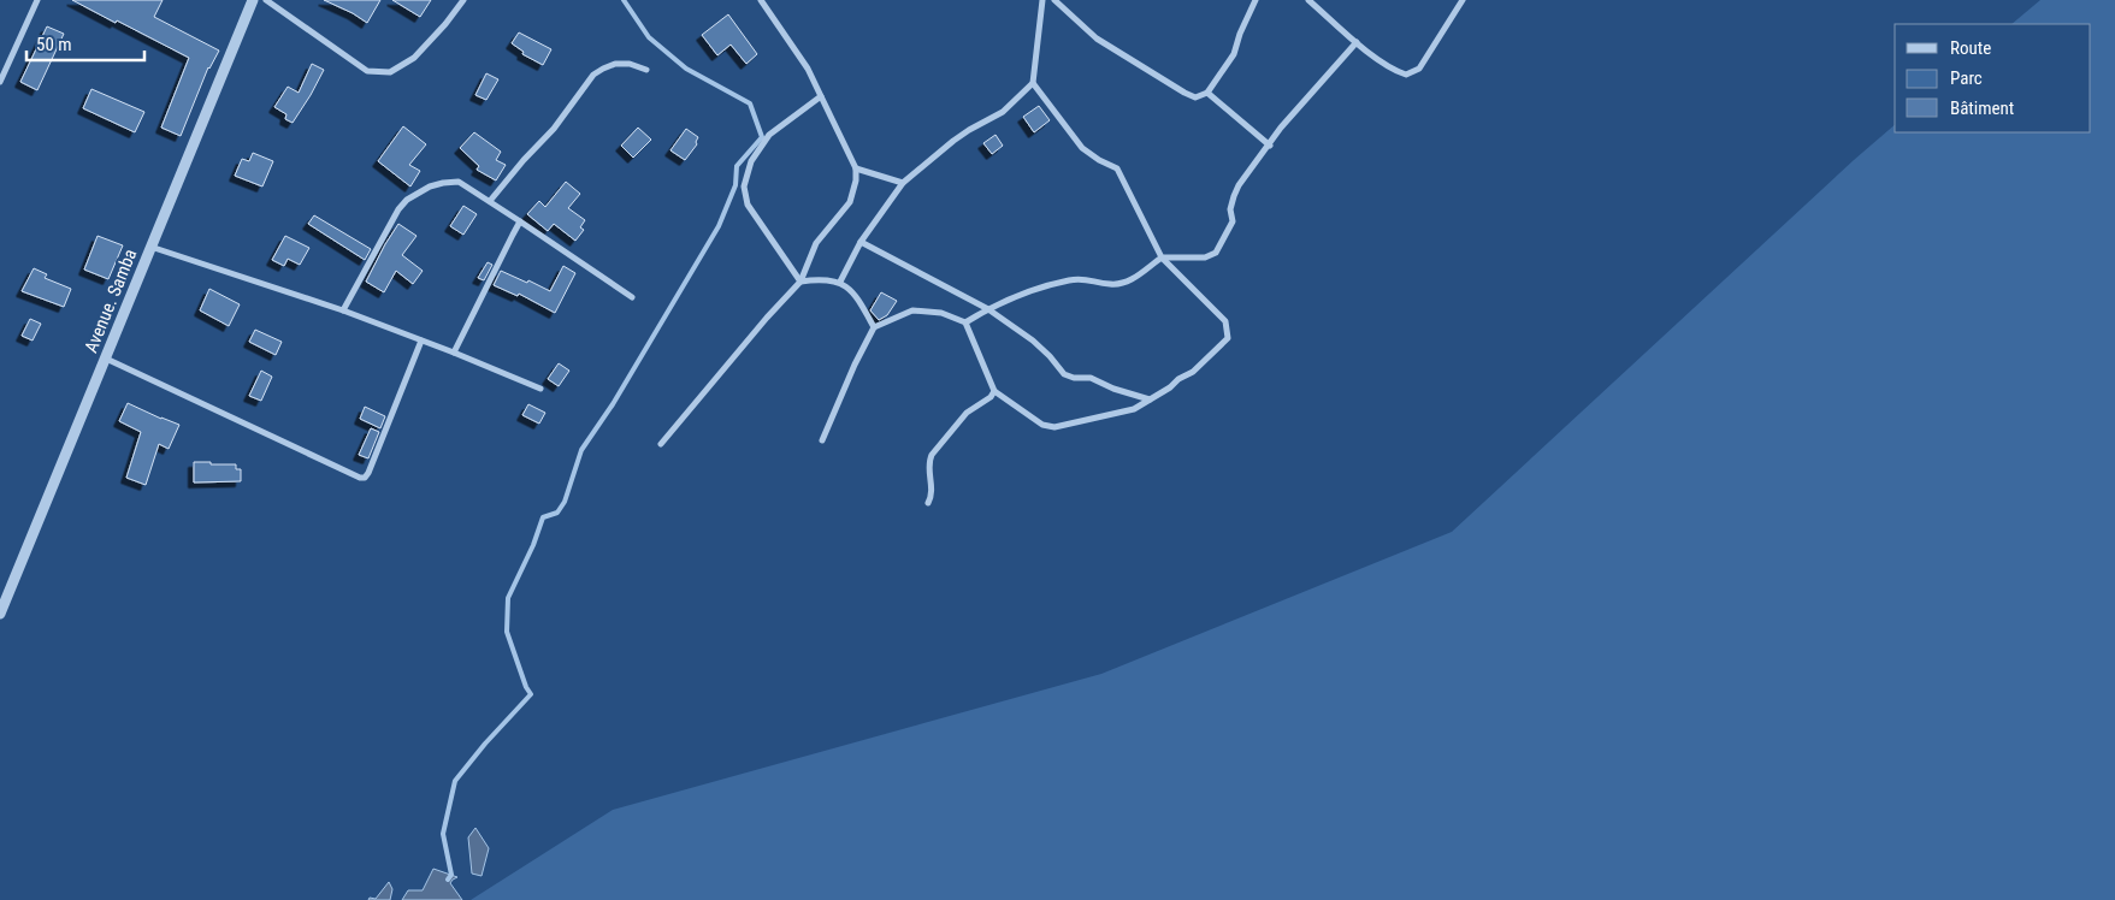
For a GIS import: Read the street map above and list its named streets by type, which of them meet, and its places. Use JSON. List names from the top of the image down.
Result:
{
  "streets": {
    "street": ["Avenue. Samba"]
  },
  "legend": ["Route", "Parc", "Bâtiment"],
  "scale_bar": "50 m"
}
